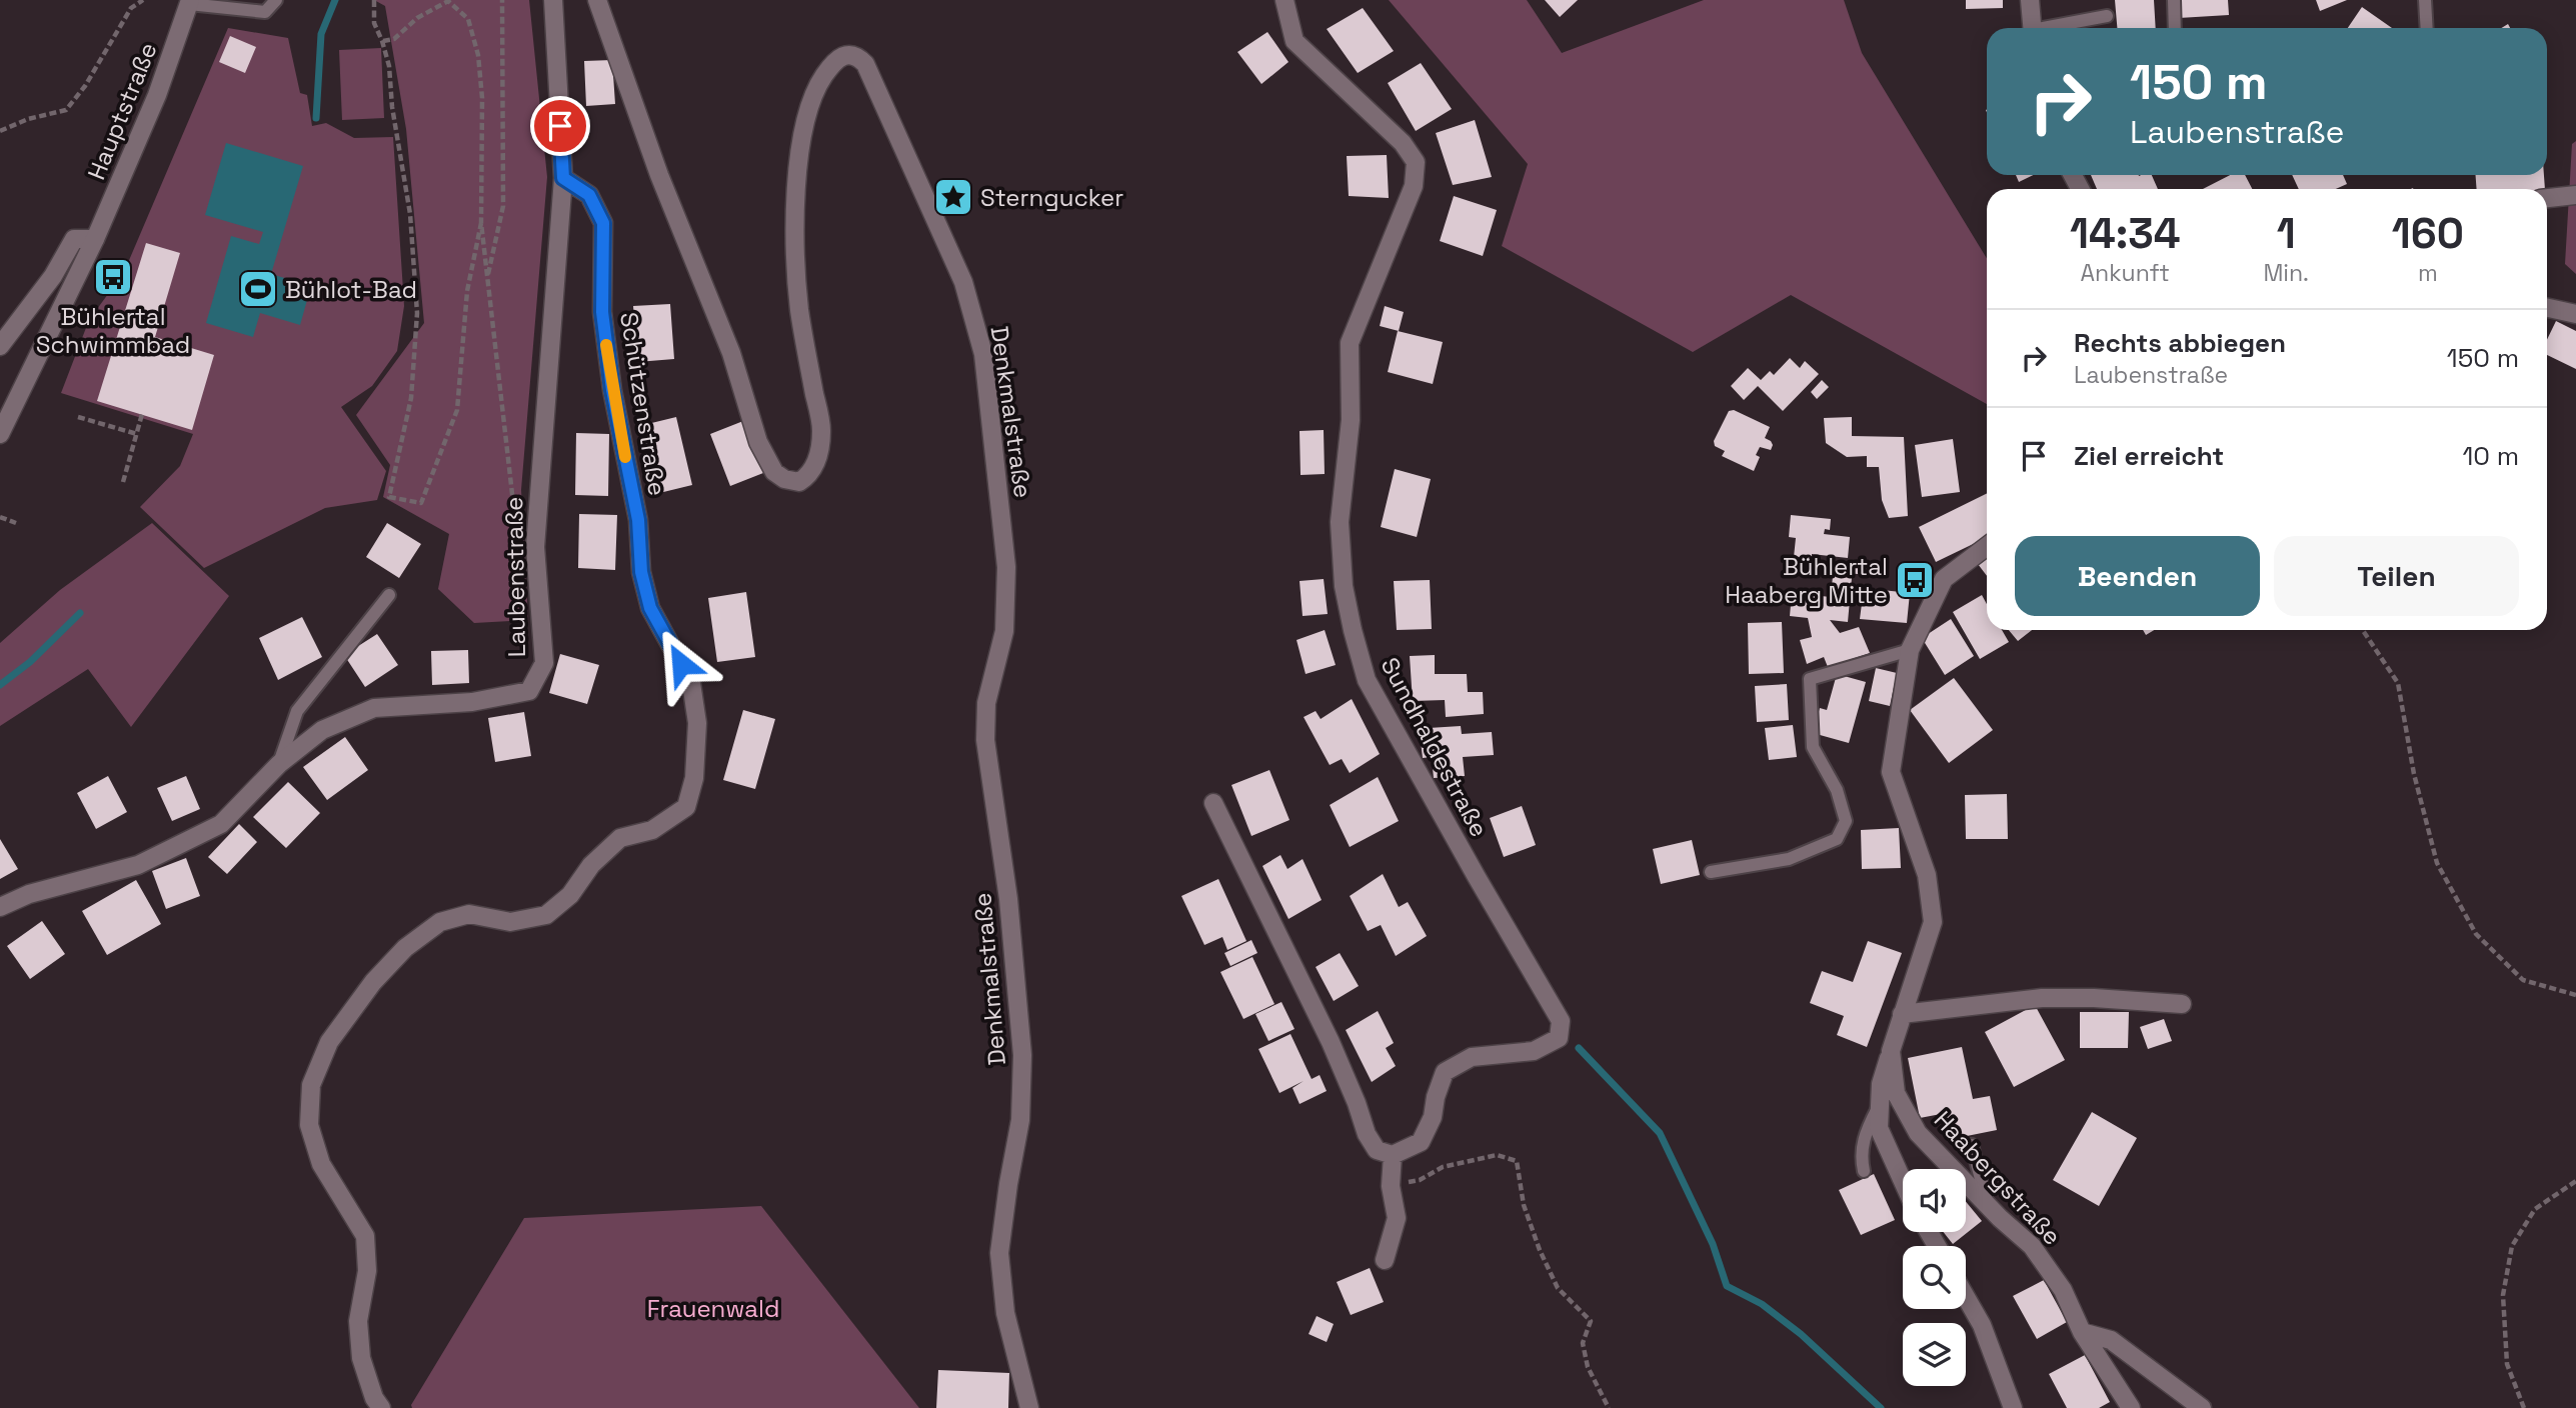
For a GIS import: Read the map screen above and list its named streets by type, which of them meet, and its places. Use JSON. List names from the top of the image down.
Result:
{
  "streets": {
    "street": [
      "Hauptstraße",
      "Schützenstraße",
      "Denkmalstraße",
      "Laubenstraße",
      "Sundhaldestraße",
      "Haabergstraße"
    ]
  },
  "crossings": [
    ["Schützenstraße", "Laubenstraße"]
  ],
  "parks": ["Frauenwald"],
  "places": {
    "place": ["Sterngucker"],
    "bus stop": ["Bühlertal Schwimmbad", "Bühlertal Haaberg Mitte"],
    "sports": ["Bühlot-Bad"]
  },
  "page": {
    "turn": ["150 m", "Laubenstraße"],
    "eta": [
      "14:34",
      "Ankunft",
      "1",
      "Min.",
      "160",
      "m"
    ],
    "list": [
      {
        "name": "Rechts abbiegen",
        "note": "Laubenstraße",
        "value": "150 m"
      },
      {
        "name": "Ziel erreicht",
        "value": "10 m"
      }
    ],
    "buttons": ["Beenden", "Teilen"]
  }
}
